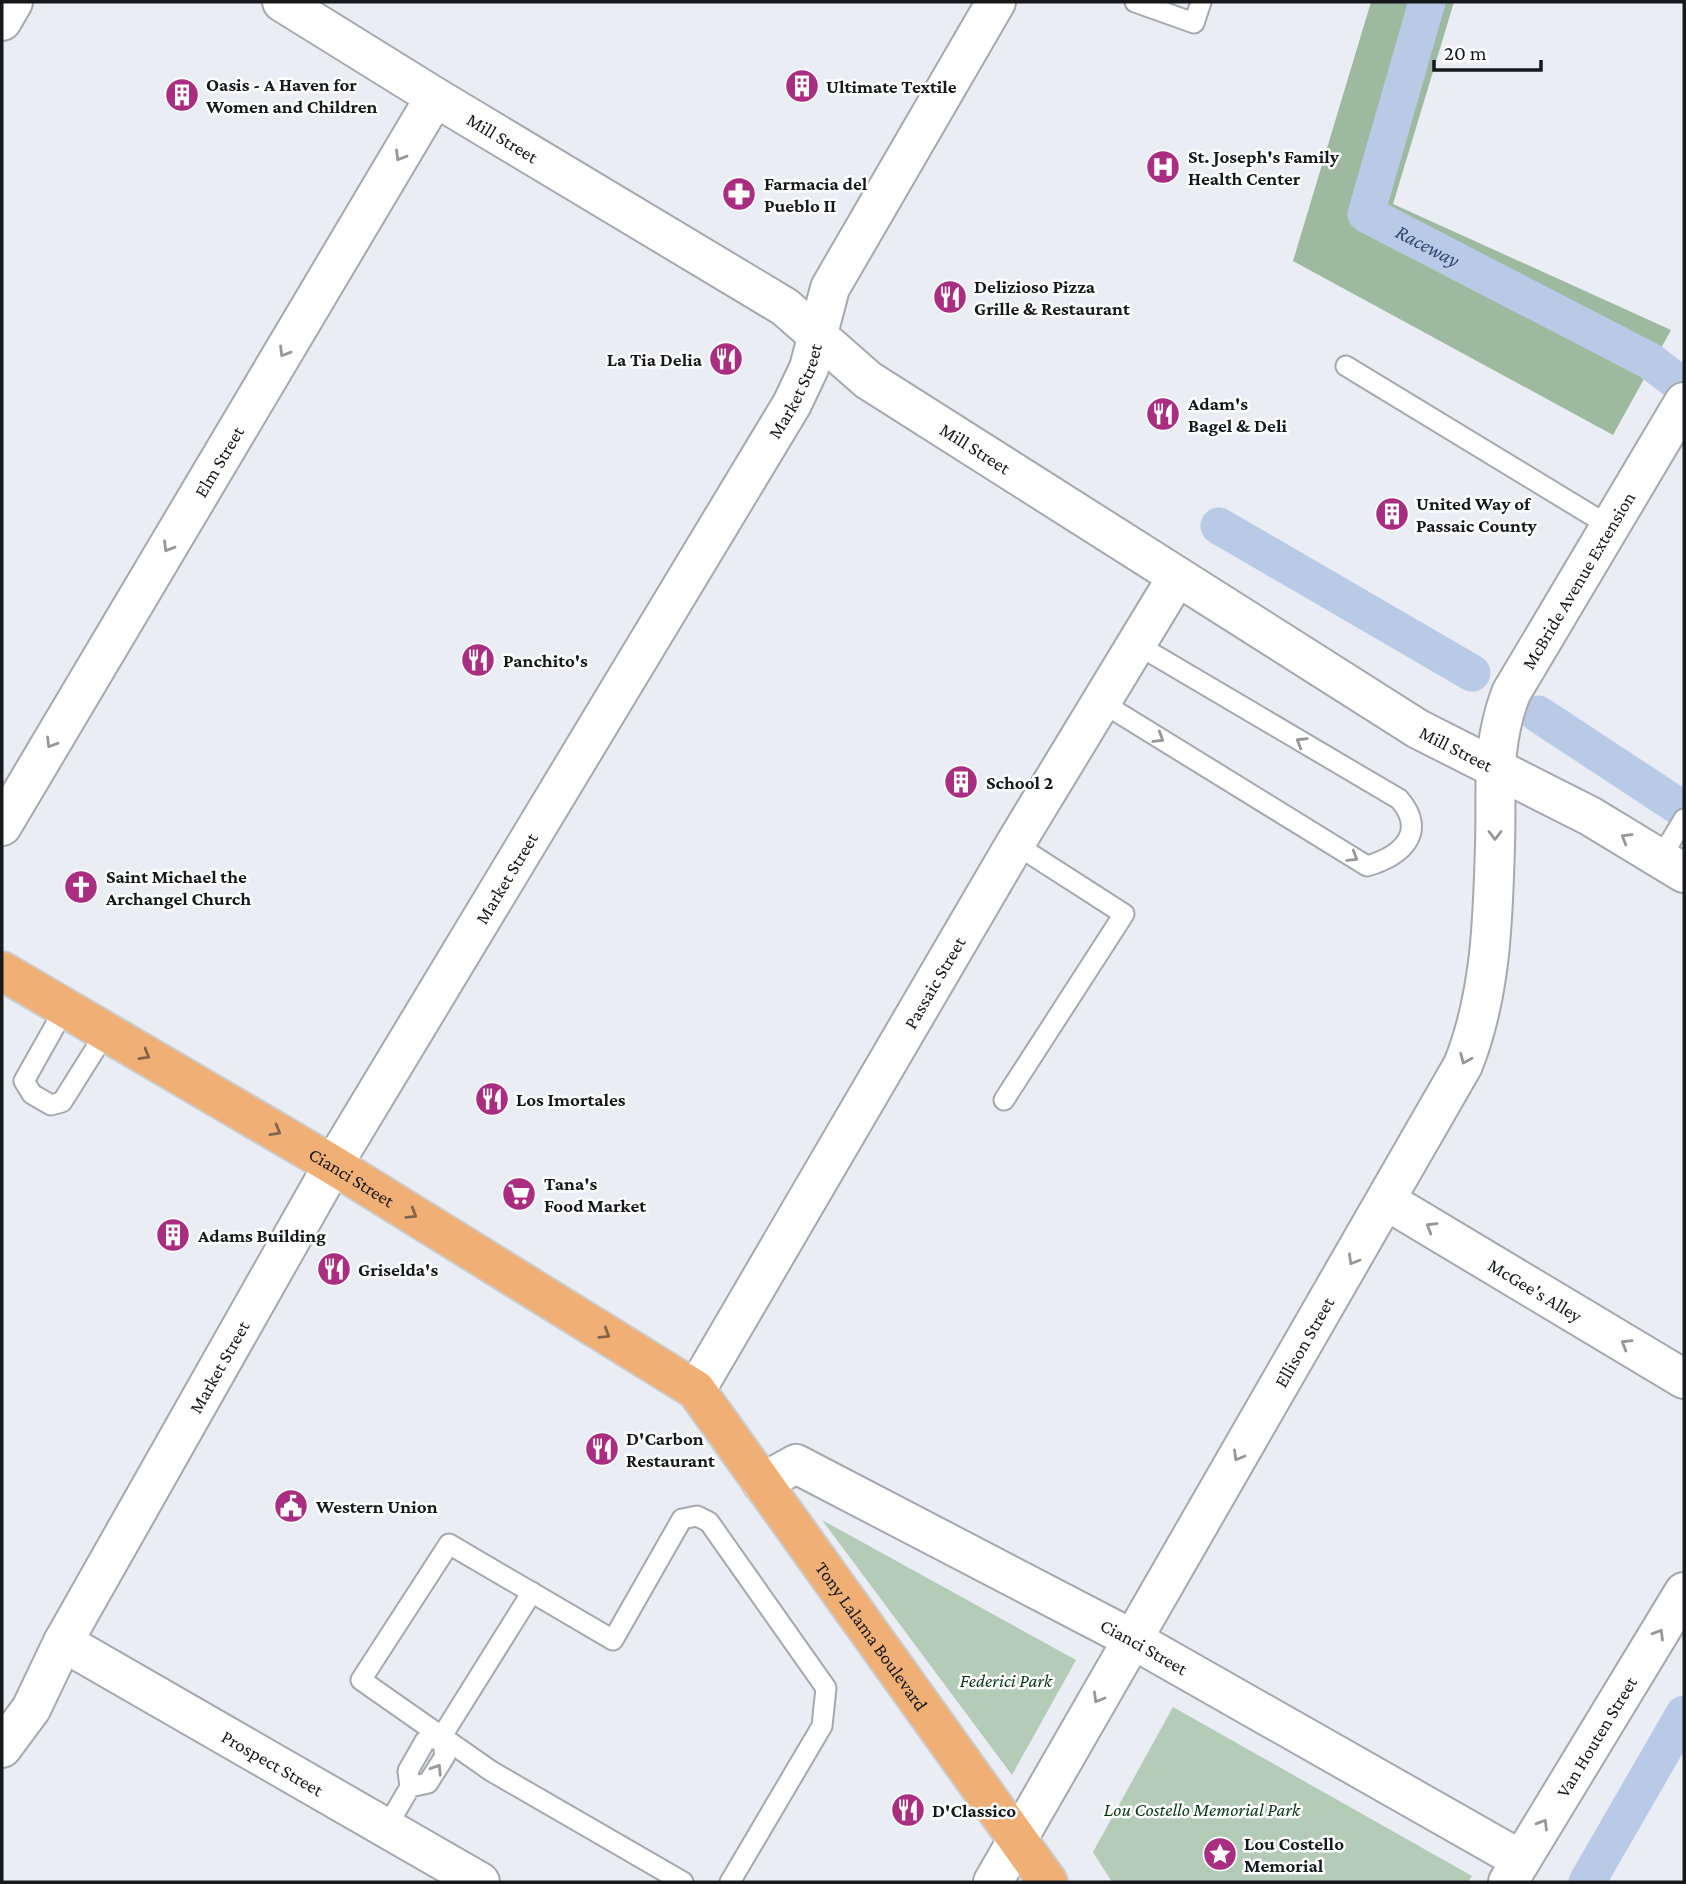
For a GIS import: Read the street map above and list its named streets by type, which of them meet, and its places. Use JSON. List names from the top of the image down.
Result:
{
  "streets": {
    "main road": ["Cianci Street", "Tony Lalama Boulevard"],
    "street": [
      "Mill Street",
      "Market Street",
      "Elm Street",
      "McBride Avenue Extension",
      "Passaic Street",
      "McGee's Alley",
      "Ellison Street",
      "Van Houten Street",
      "Prospect Street"
    ]
  },
  "crossings": [
    ["Mill Street", "Market Street"],
    ["Mill Street", "Elm Street"],
    ["Mill Street", "McBride Avenue Extension"],
    ["Mill Street", "Passaic Street"],
    ["Mill Street", "Ellison Street"],
    ["Market Street", "Cianci Street"],
    ["Market Street", "Prospect Street"],
    ["McBride Avenue Extension", "Ellison Street"],
    ["Passaic Street", "Cianci Street"],
    ["Passaic Street", "Tony Lalama Boulevard"],
    ["Cianci Street", "Ellison Street"],
    ["Cianci Street", "Tony Lalama Boulevard"],
    ["Cianci Street", "Van Houten Street"],
    ["McGee's Alley", "Ellison Street"],
    ["Ellison Street", "Tony Lalama Boulevard"]
  ],
  "one_way": [
    "Elm Street",
    "Cianci Street",
    "McGee's Alley",
    "Ellison Street",
    "Van Houten Street"
  ],
  "water": ["Raceway"],
  "parks": ["Federici Park", "Lou Costello Memorial Park"],
  "places": {
    "building": [
      "Ultimate Textile",
      "Oasis - A Haven for Women and Children",
      "United Way of Passaic County",
      "School 2",
      "Adams Building"
    ],
    "hospital": ["St. Joseph's Family Health Center"],
    "pharmacy": ["Farmacia del Pueblo II"],
    "restaurant": [
      "Delizioso Pizza Grille & Restaurant",
      "La Tia Delia",
      "Adam's Bagel & Deli",
      "Panchito's",
      "Los Imortales",
      "Griselda's",
      "D'Carbon Restaurant",
      "D'Classico"
    ],
    "church": ["Saint Michael the Archangel Church"],
    "supermarket": ["Tana's Food Market"],
    "public building": ["Western Union"],
    "place": ["Lou Costello Memorial"]
  },
  "scale_bar": "20 m"
}
